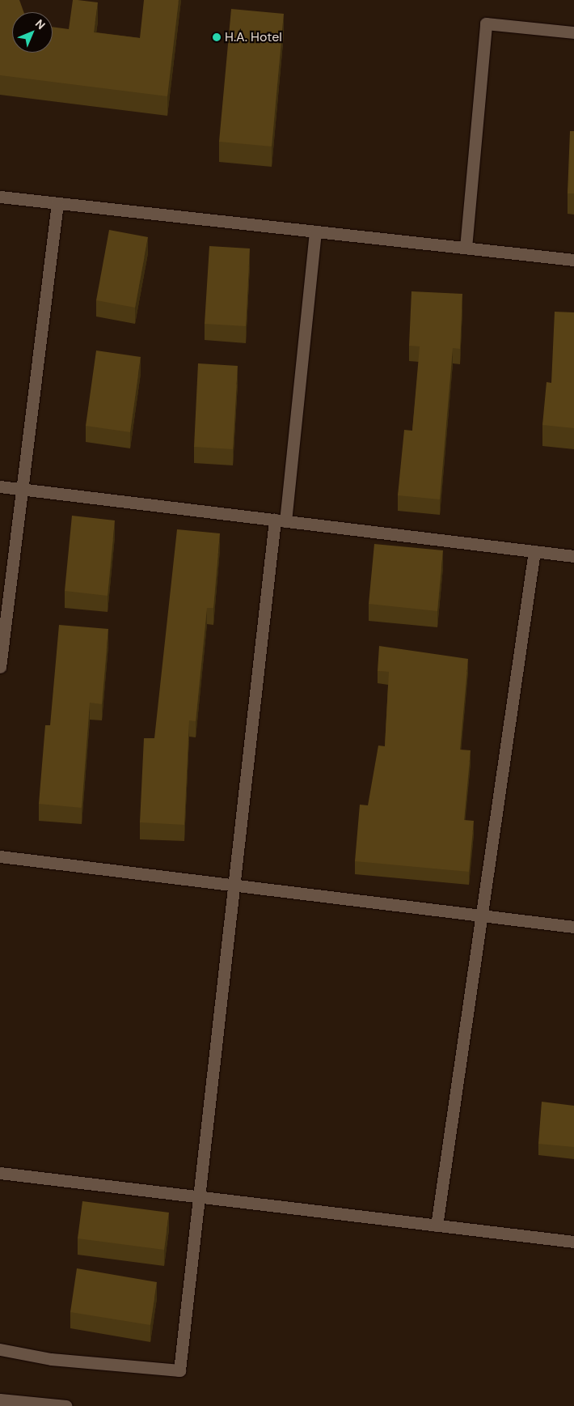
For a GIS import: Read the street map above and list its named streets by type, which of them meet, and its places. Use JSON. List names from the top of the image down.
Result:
{
  "places": ["H.A. Hotel"],
  "north": "top right"
}
